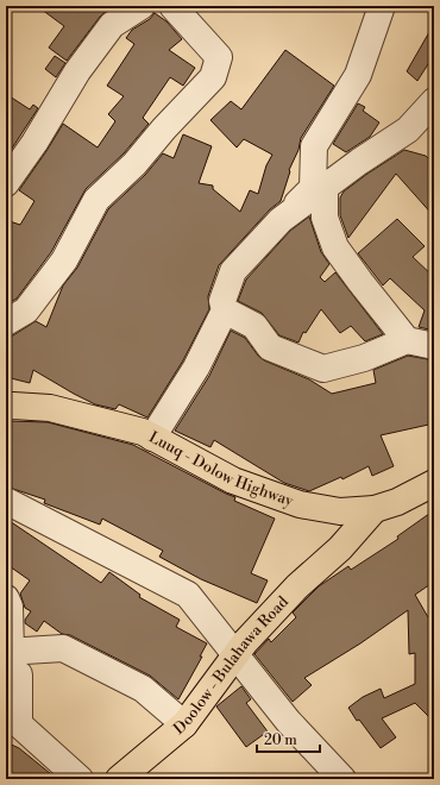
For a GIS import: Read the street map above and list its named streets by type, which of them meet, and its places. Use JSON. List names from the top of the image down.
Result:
{
  "streets": {
    "main road": ["Luuq - Dolow Highway", "Doolow - Bulahawa Road"]
  },
  "crossings": [
    ["Luuq - Dolow Highway", "Doolow - Bulahawa Road"]
  ],
  "scale_bar": "20 m"
}
